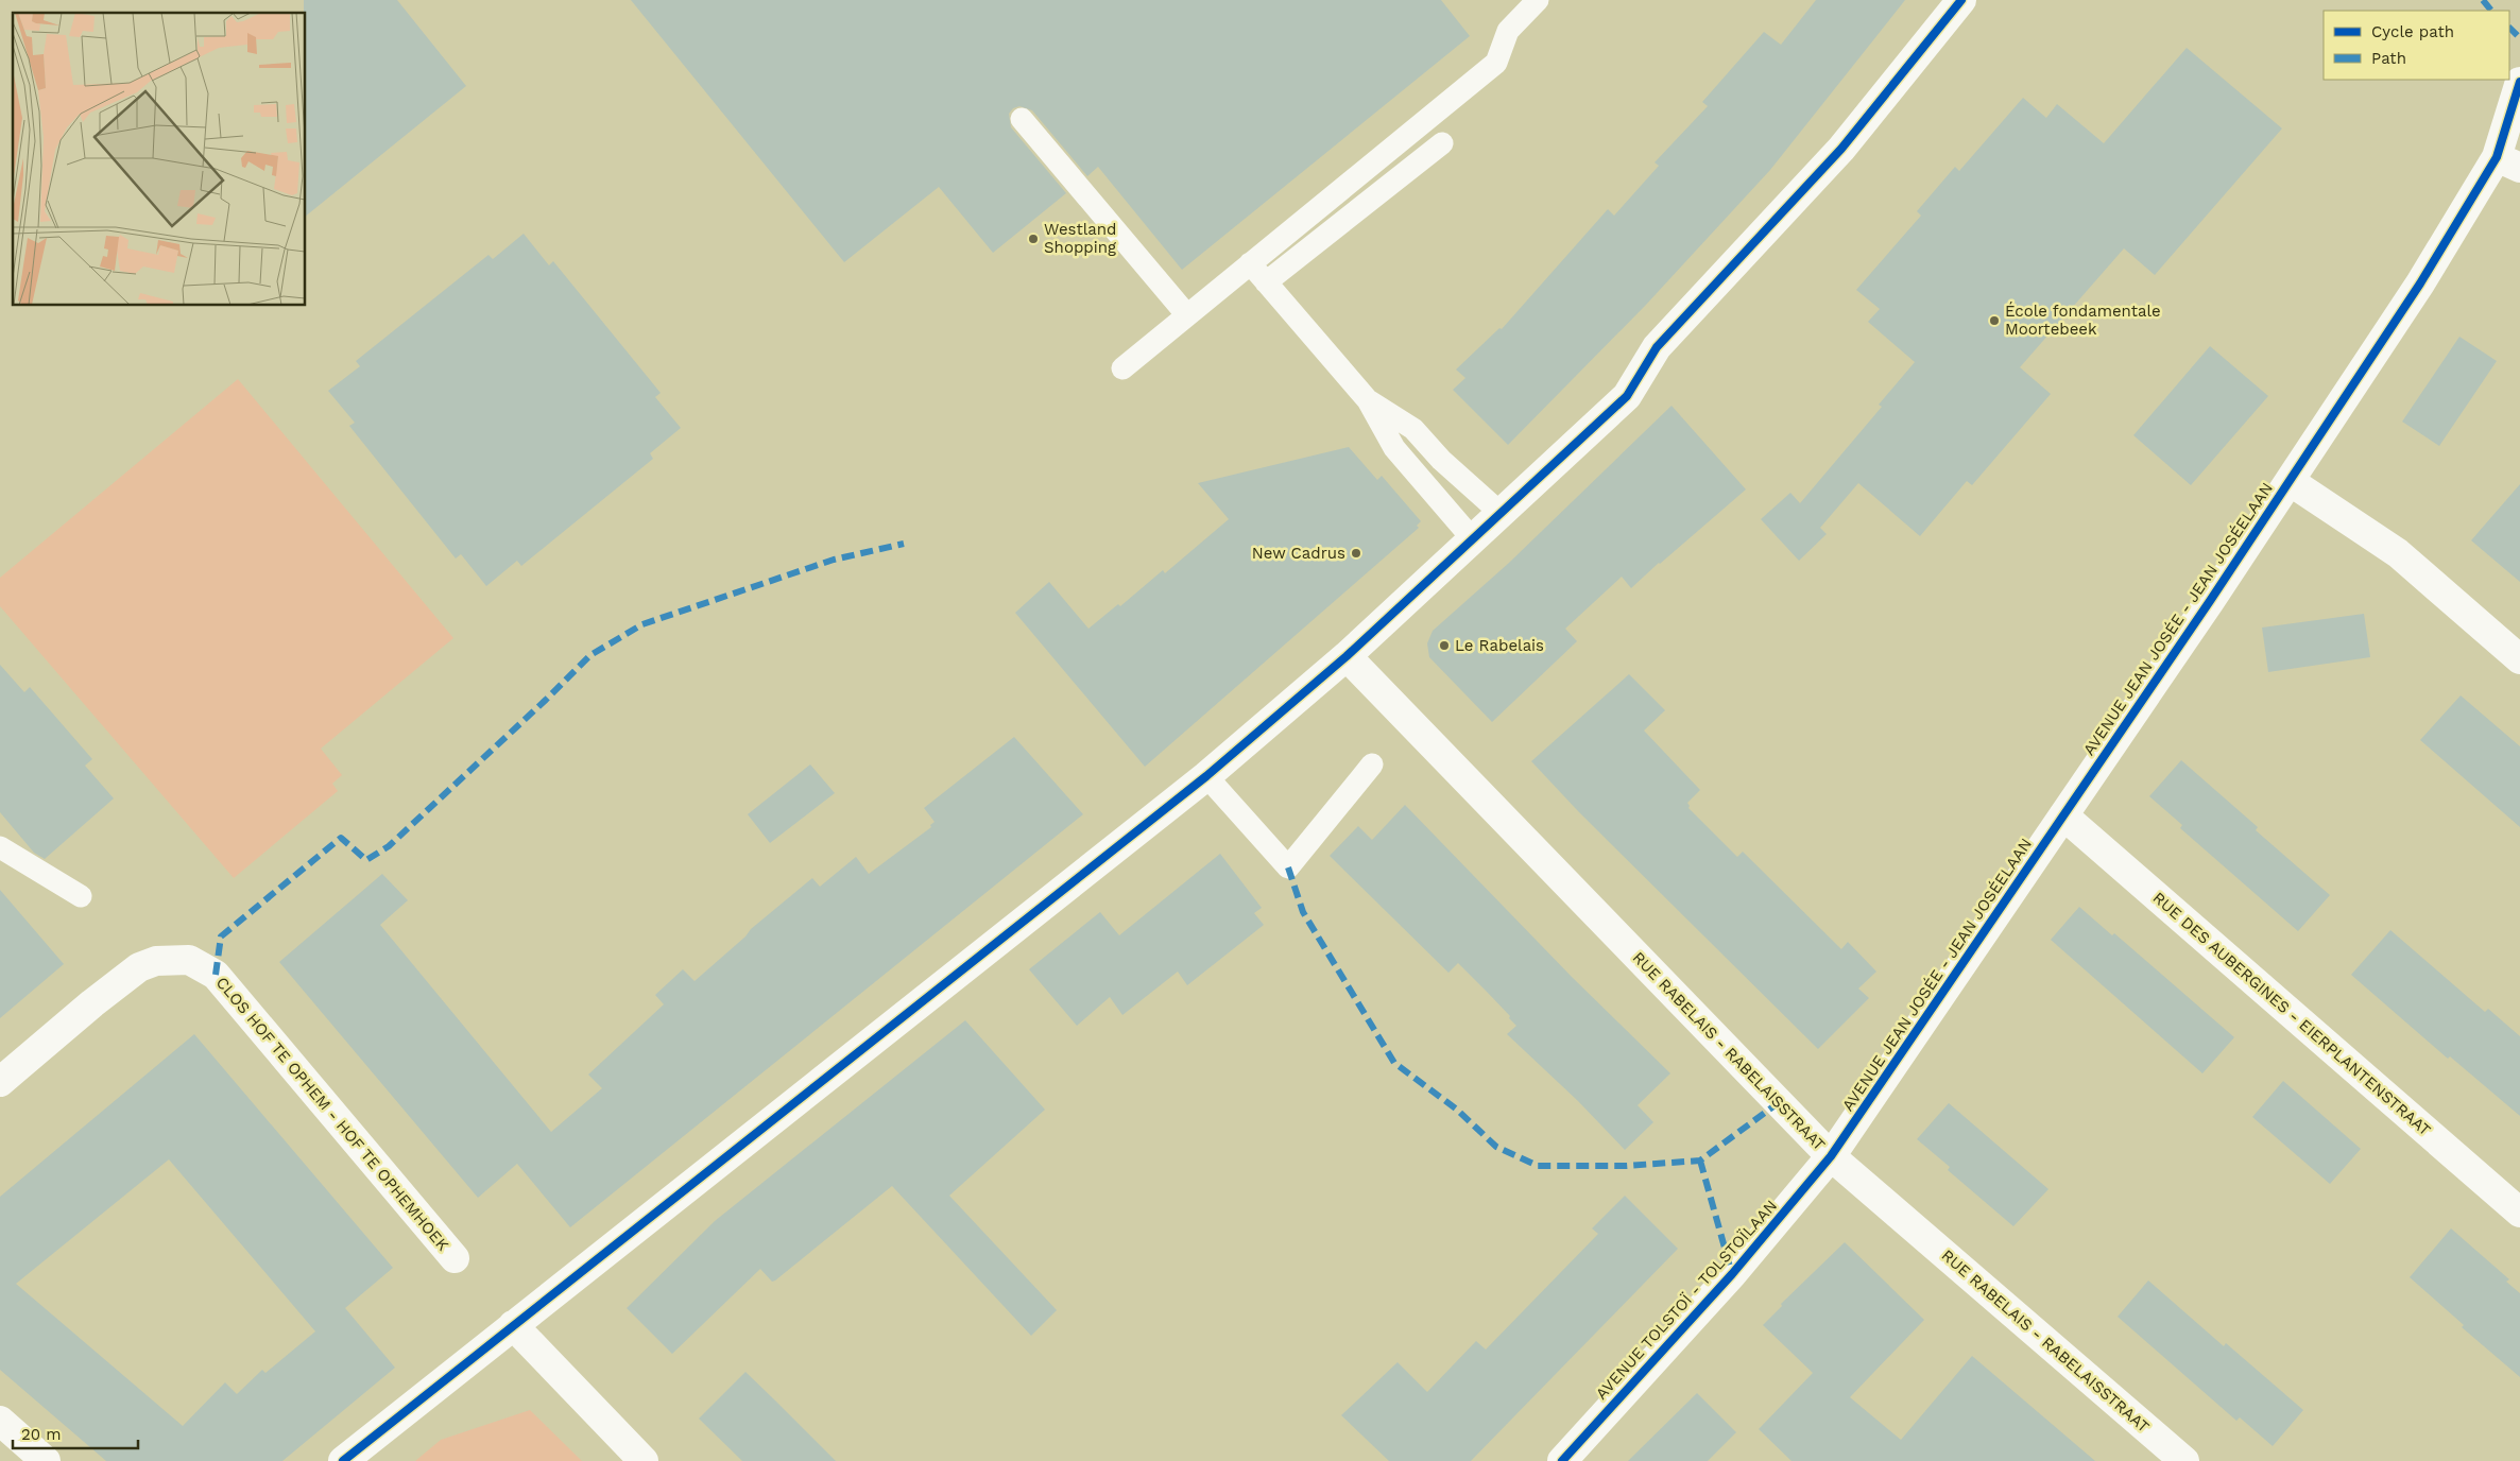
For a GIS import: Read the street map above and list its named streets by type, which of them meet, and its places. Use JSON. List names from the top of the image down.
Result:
{
  "streets": {
    "street": [
      "AVENUE JEAN JOSÉE - JEAN JOSÉELAAN",
      "RUE DES AUBERGINES - EIERPLANTENSTRAAT",
      "RUE RABELAIS - RABELAISSTRAAT",
      "CLOS HOF TE OPHEM - HOF TE OPHEMHOEK",
      "AVENUE TOLSTOÏ - TOLSTOÏLAAN"
    ]
  },
  "crossings": [
    ["AVENUE JEAN JOSÉE - JEAN JOSÉELAAN", "RUE DES AUBERGINES - EIERPLANTENSTRAAT"],
    ["AVENUE JEAN JOSÉE - JEAN JOSÉELAAN", "RUE RABELAIS - RABELAISSTRAAT"],
    ["AVENUE JEAN JOSÉE - JEAN JOSÉELAAN", "AVENUE TOLSTOÏ - TOLSTOÏLAAN"],
    ["RUE RABELAIS - RABELAISSTRAAT", "AVENUE TOLSTOÏ - TOLSTOÏLAAN"]
  ],
  "places": [
    "Westland Shopping",
    "École fondamentale Moortebeek",
    "New Cadrus",
    "Le Rabelais"
  ],
  "legend": ["Cycle path", "Path"],
  "scale_bar": "20 m"
}
